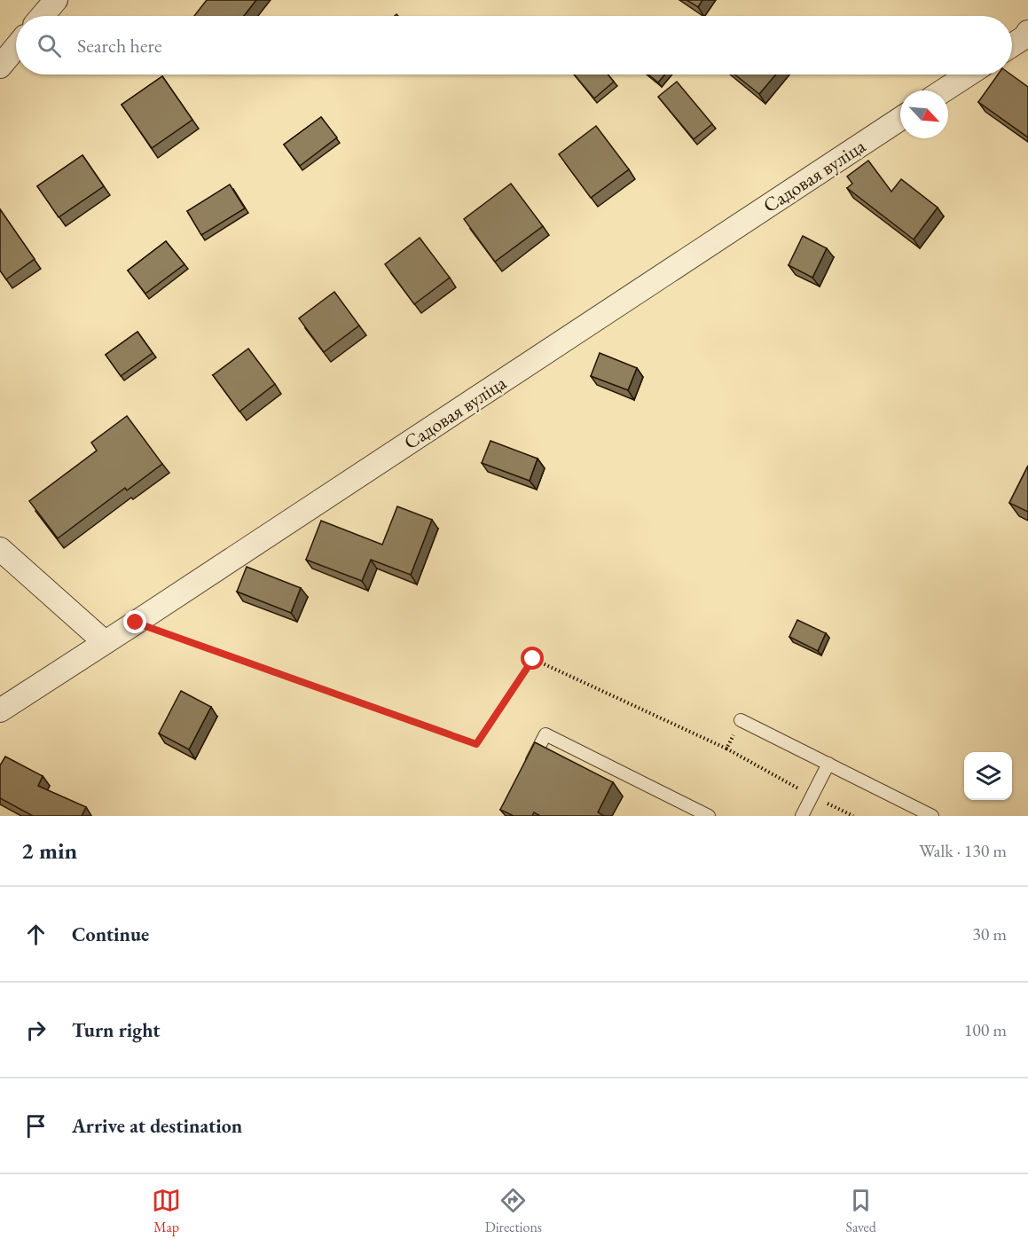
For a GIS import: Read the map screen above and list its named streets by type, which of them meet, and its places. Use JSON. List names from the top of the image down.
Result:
{
  "streets": {
    "street": ["Садовая вуліца"]
  },
  "north": "bottom right",
  "page": {
    "search": "Search here",
    "heading": ["2 min", "Walk · 130 m"],
    "list": [
      ["Continue", "30 m"],
      ["Turn right", "100 m"],
      "Arrive at destination"
    ],
    "nav": ["Map", "Directions", "Saved"]
  }
}
